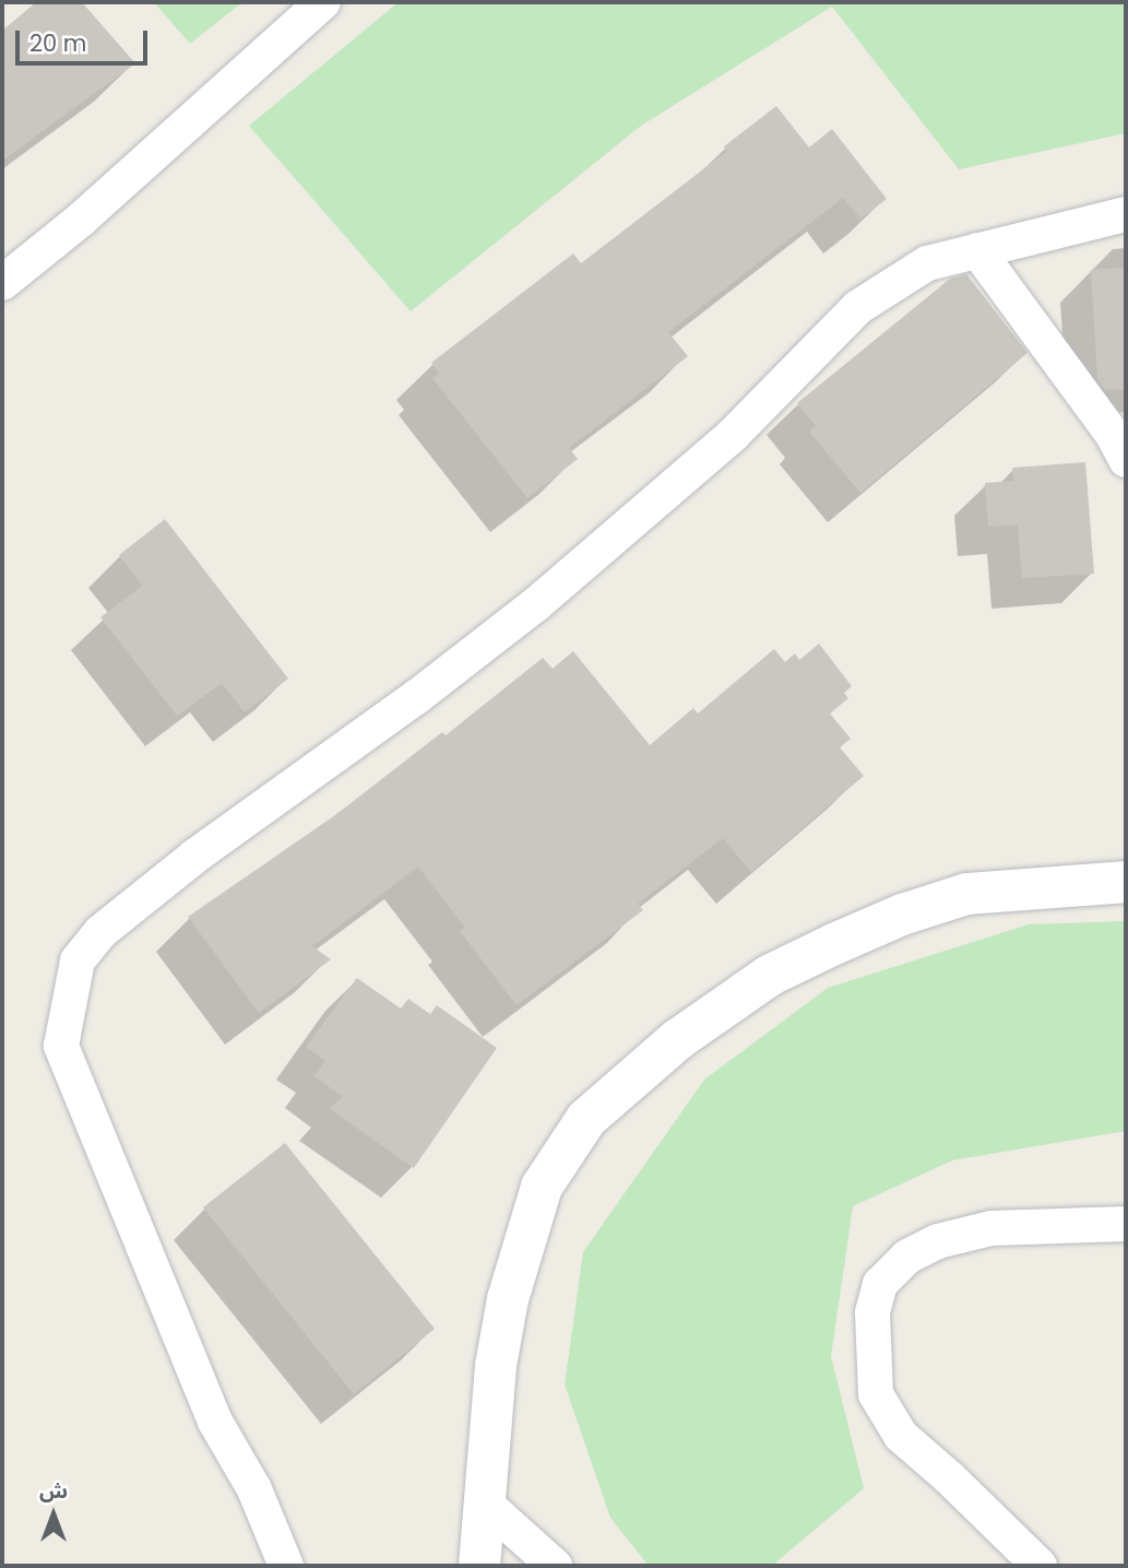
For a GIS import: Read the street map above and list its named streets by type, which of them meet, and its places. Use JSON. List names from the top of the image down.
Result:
{
  "scale_bar": "20 m",
  "north": "top"
}
